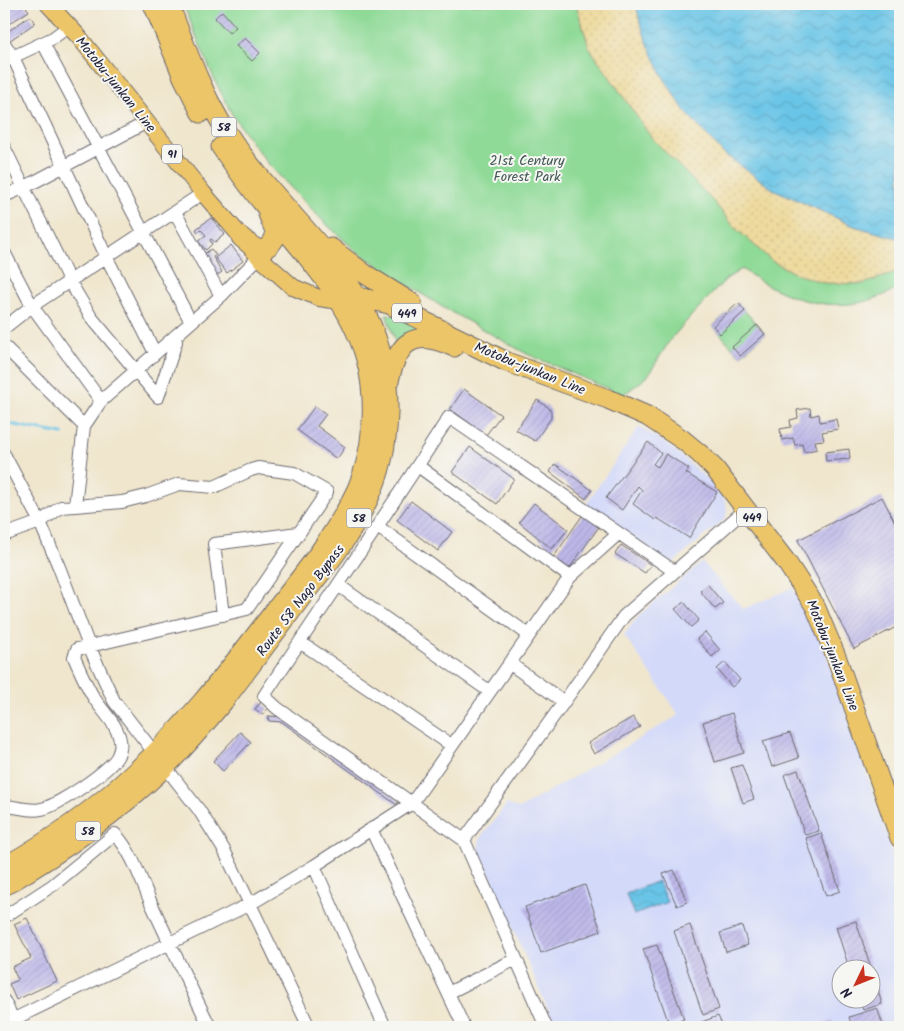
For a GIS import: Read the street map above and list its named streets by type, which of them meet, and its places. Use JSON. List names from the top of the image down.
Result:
{
  "streets": {
    "highway": [
      "Motobu-junkan Line",
      "58",
      "449",
      "Route 58 Nago Bypass"
    ],
    "main road": ["91"]
  },
  "crossings": [
    ["Motobu-junkan Line", "Route 58 Nago Bypass"]
  ],
  "parks": ["21st Century Forest Park"],
  "north": "bottom left"
}
